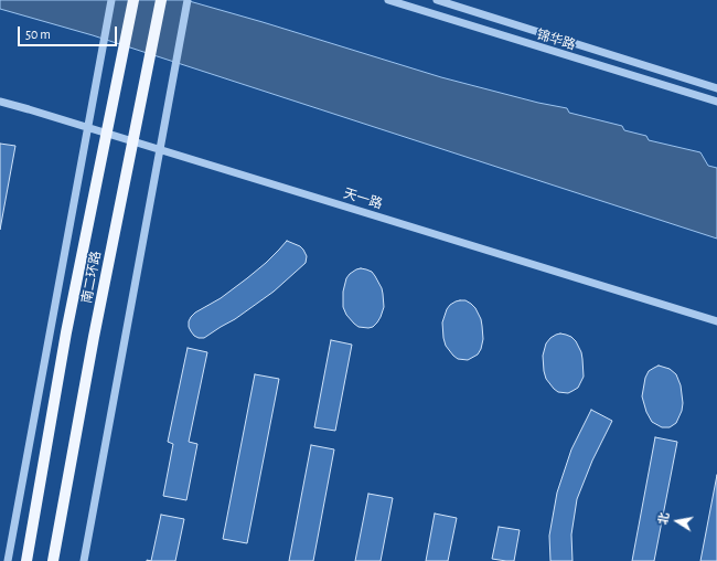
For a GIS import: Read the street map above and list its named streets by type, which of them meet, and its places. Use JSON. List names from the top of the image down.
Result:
{
  "streets": {
    "main road": ["南二环路"],
    "street": ["锦华路", "天一路"]
  },
  "crossings": [
    ["天一路", "南二环路"]
  ],
  "scale_bar": "50 m",
  "north": "left"
}
